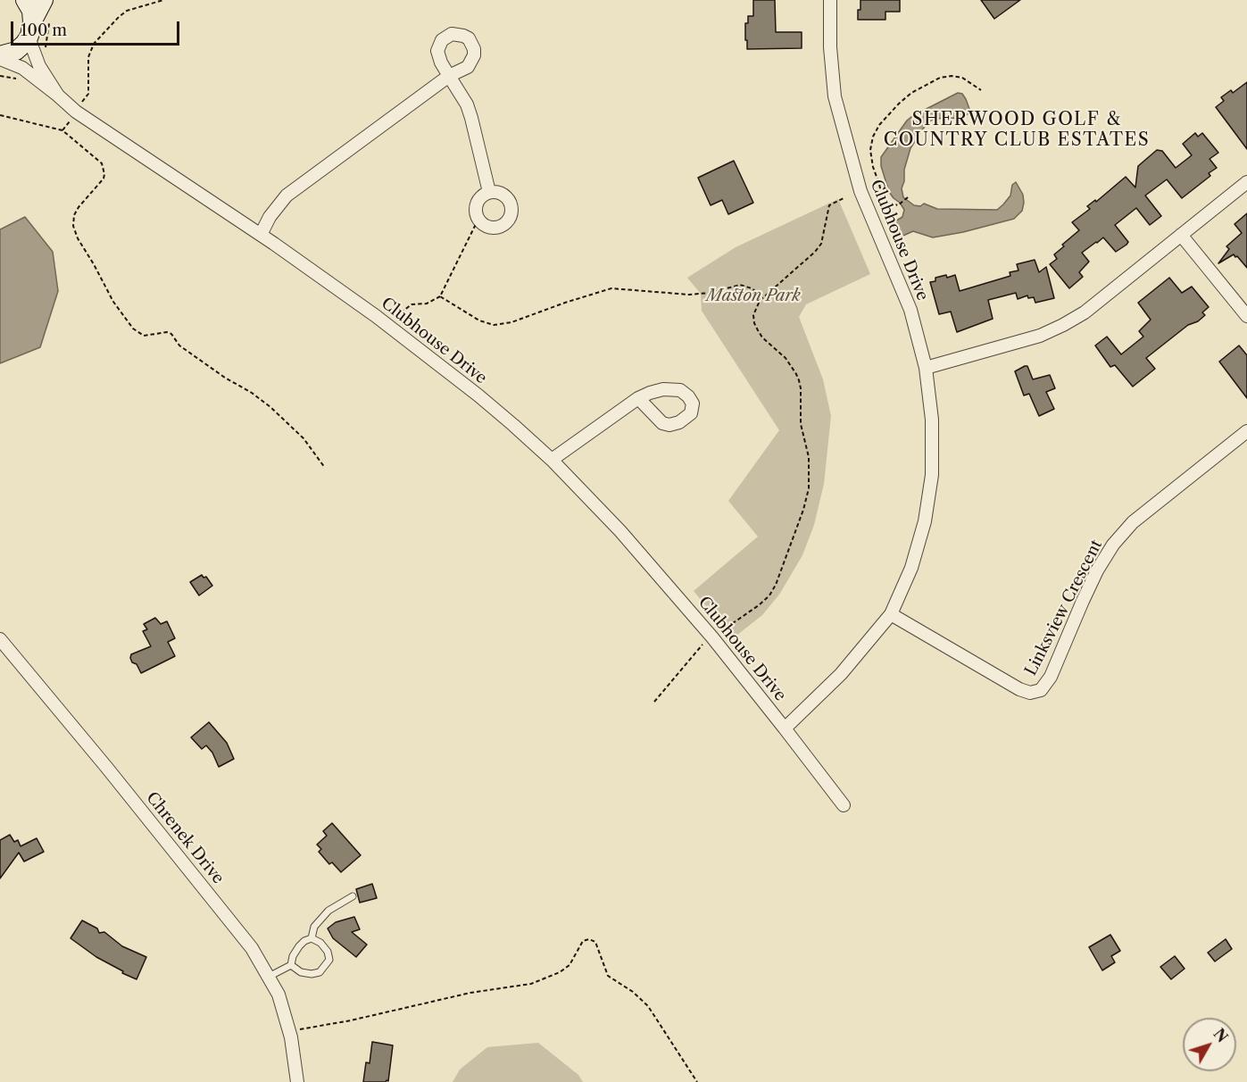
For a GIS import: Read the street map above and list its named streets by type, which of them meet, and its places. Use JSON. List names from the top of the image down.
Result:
{
  "streets": {
    "street": ["Clubhouse Drive", "Linksview Crescent", "Chrenek Drive"]
  },
  "crossings": [
    ["Clubhouse Drive", "Linksview Crescent"]
  ],
  "districts": ["SHERWOOD GOLF & COUNTRY CLUB ESTATES"],
  "parks": ["Maston Park"],
  "scale_bar": "100 m",
  "north": "top right"
}
